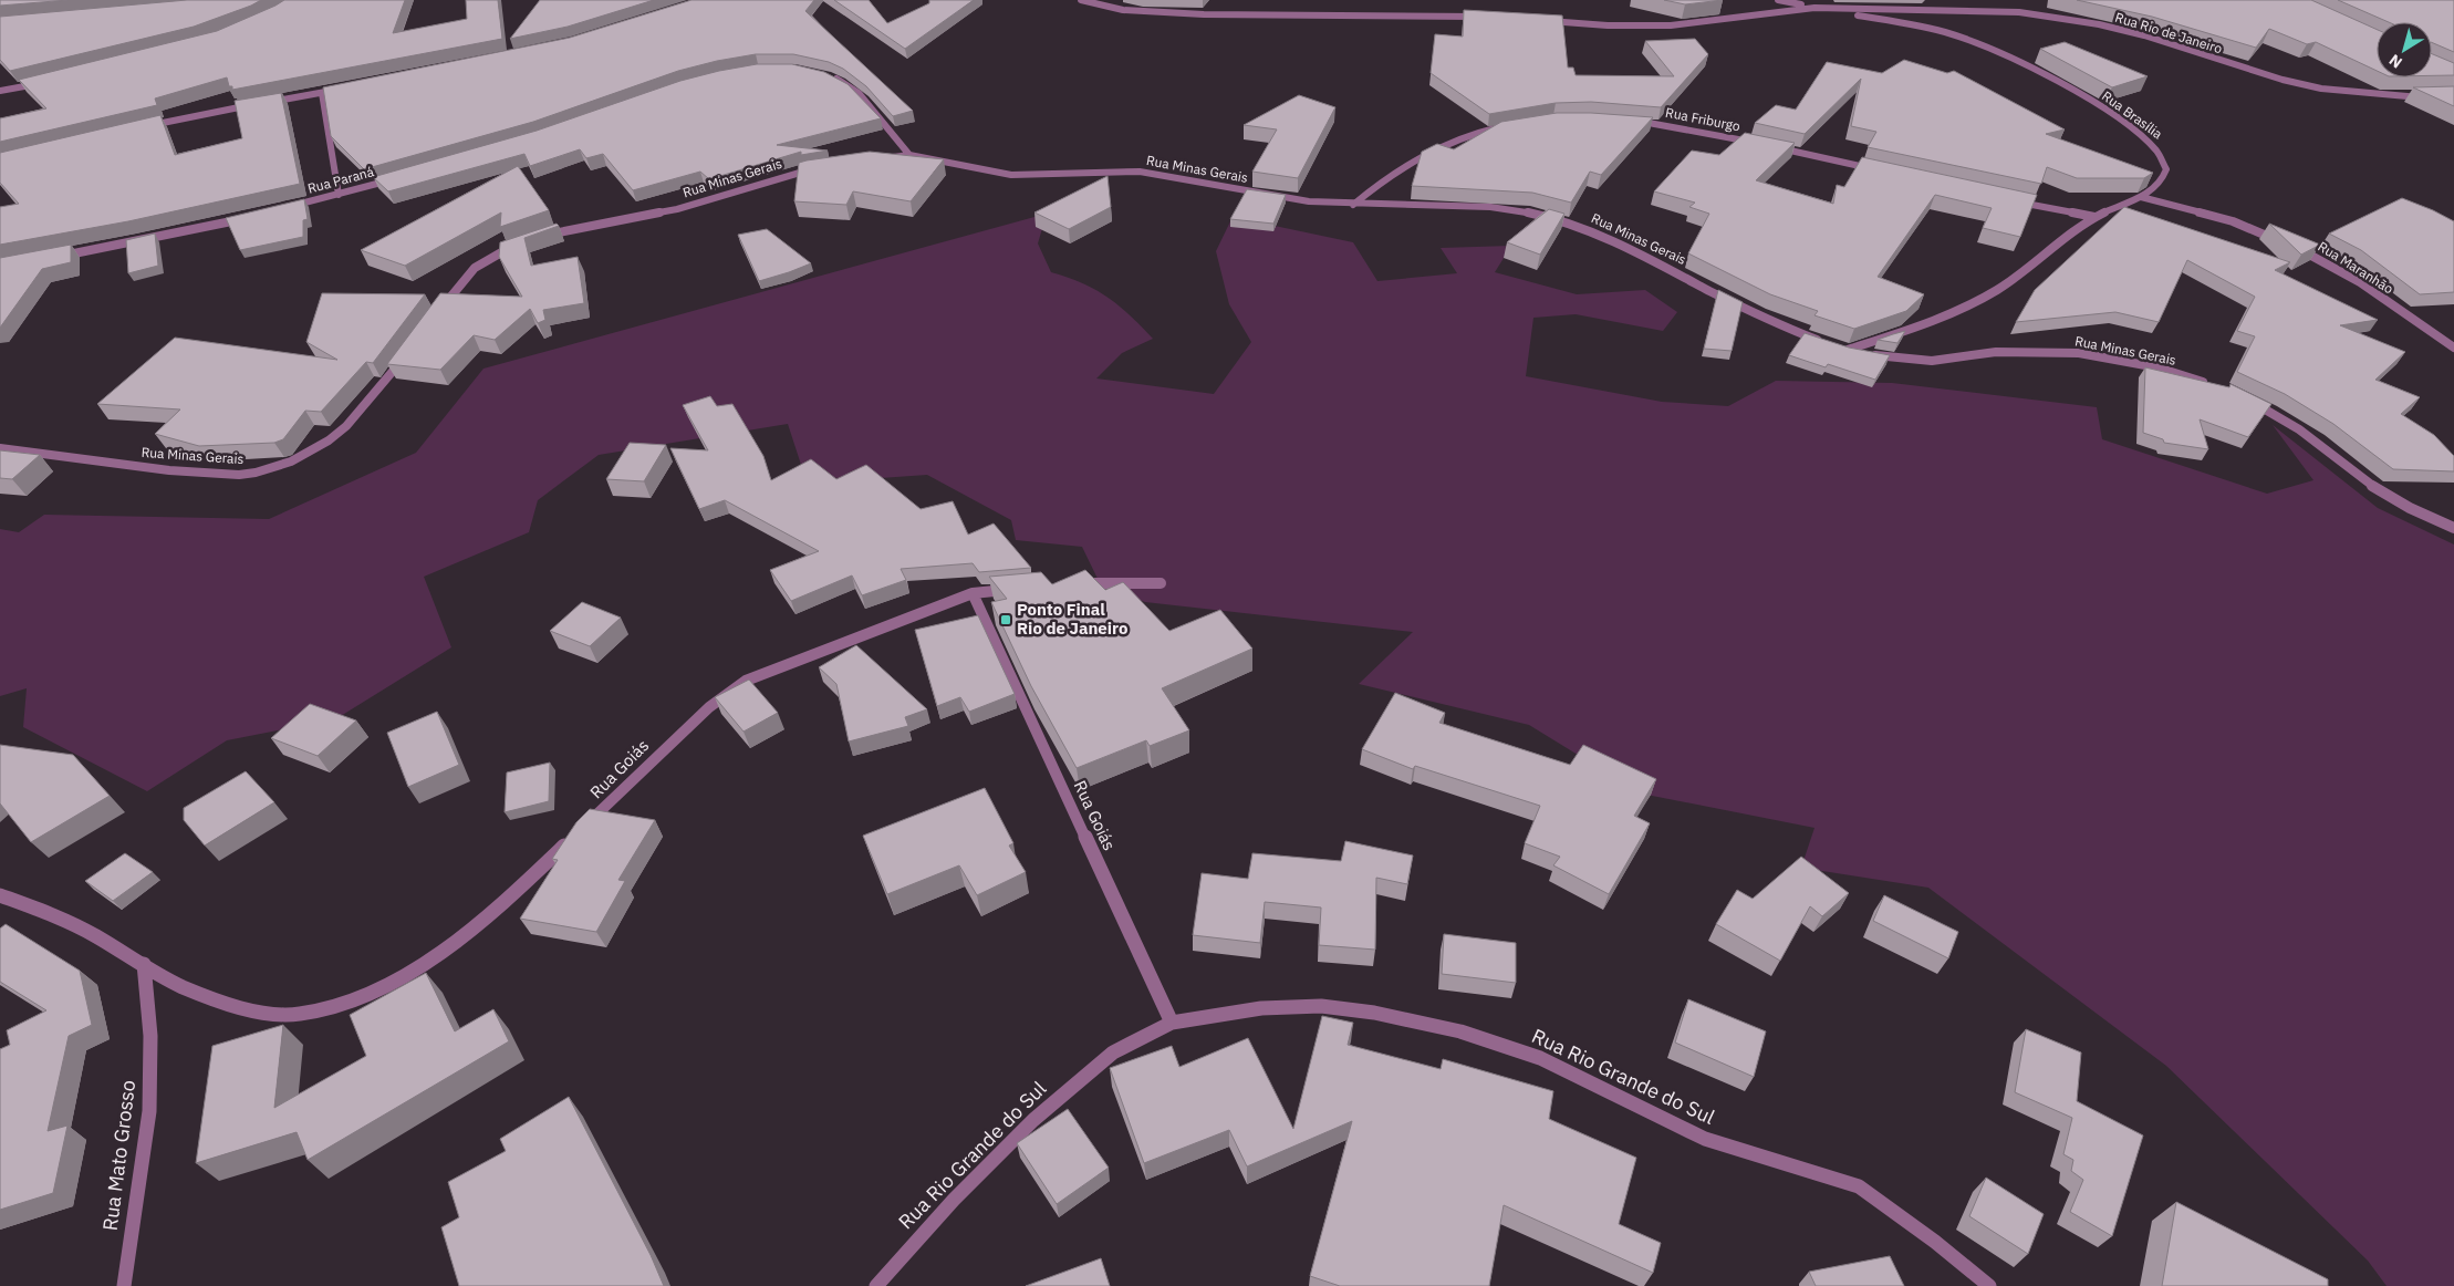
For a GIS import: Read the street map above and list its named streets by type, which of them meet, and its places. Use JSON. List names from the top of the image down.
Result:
{
  "streets": {
    "street": [
      "Rua Rio de Janeiro",
      "Rua Brasília",
      "Rua Friburgo",
      "Rua Minas Gerais",
      "Rua Paraná",
      "Rua Maranhão",
      "Rua Goiás",
      "Rua Rio Grande do Sul",
      "Rua Mato Grosso"
    ]
  },
  "crossings": [
    ["Rua Rio de Janeiro", "Rua Brasília"],
    ["Rua Brasília", "Rua Minas Gerais"],
    ["Rua Goiás", "Rua Rio Grande do Sul"],
    ["Rua Goiás", "Rua Mato Grosso"]
  ],
  "places": {
    "transit": ["Ponto Final Rio de Janeiro"]
  },
  "north": "bottom left"
}
